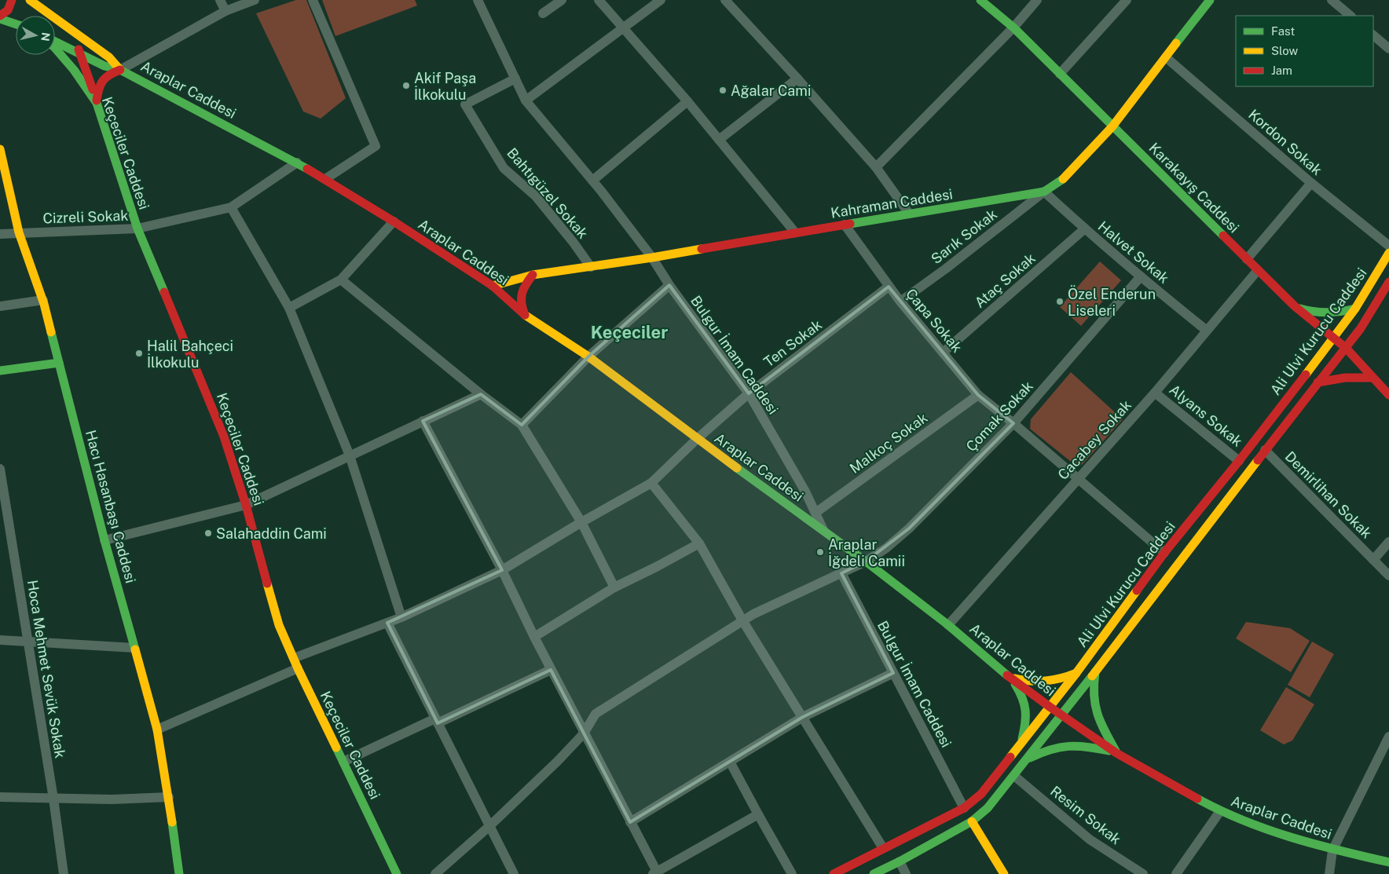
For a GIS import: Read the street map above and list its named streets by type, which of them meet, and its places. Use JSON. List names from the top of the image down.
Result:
{
  "streets": {
    "street": [
      "Araplar Caddesi",
      "Kordon Sokak",
      "Keçeciler Caddesi",
      "Karakayış Caddesi",
      "Bahtıgüzel Sokak",
      "Kahraman Caddesi",
      "Cizreli Sokak",
      "Sarık Sokak",
      "Halvet Sokak",
      "Ataç Sokak",
      "Çapa Sokak",
      "Ali Ulvi Kurucu Caddesi",
      "Ten Sokak",
      "Bulgur İmam Caddesi",
      "Alyans Sokak",
      "Çomak Sokak",
      "Cacabey Sokak",
      "Malkoç Sokak",
      "Demirlihan Sokak",
      "Hacı Hasanbaşı Caddesi",
      "Hoca Mehmet Sevük Sokak",
      "Resim Sokak"
    ]
  },
  "crossings": [
    ["Araplar Caddesi", "Kahraman Caddesi"],
    ["Araplar Caddesi", "Cizreli Sokak"],
    ["Araplar Caddesi", "Ali Ulvi Kurucu Caddesi"],
    ["Araplar Caddesi", "Ten Sokak"],
    ["Araplar Caddesi", "Bulgur İmam Caddesi"],
    ["Araplar Caddesi", "Çomak Sokak"],
    ["Araplar Caddesi", "Cacabey Sokak"],
    ["Kordon Sokak", "Kahraman Caddesi"],
    ["Keçeciler Caddesi", "Cizreli Sokak"],
    ["Keçeciler Caddesi", "Ten Sokak"],
    ["Karakayış Caddesi", "Kahraman Caddesi"],
    ["Karakayış Caddesi", "Ali Ulvi Kurucu Caddesi"],
    ["Karakayış Caddesi", "Cacabey Sokak"],
    ["Bahtıgüzel Sokak", "Kahraman Caddesi"],
    ["Bahtıgüzel Sokak", "Bulgur İmam Caddesi"],
    ["Kahraman Caddesi", "Sarık Sokak"],
    ["Kahraman Caddesi", "Halvet Sokak"],
    ["Kahraman Caddesi", "Çapa Sokak"],
    ["Kahraman Caddesi", "Bulgur İmam Caddesi"],
    ["Cizreli Sokak", "Hacı Hasanbaşı Caddesi"],
    ["Sarık Sokak", "Halvet Sokak"],
    ["Sarık Sokak", "Çapa Sokak"],
    ["Halvet Sokak", "Ataç Sokak"],
    ["Halvet Sokak", "Çomak Sokak"],
    ["Halvet Sokak", "Cacabey Sokak"],
    ["Ataç Sokak", "Çapa Sokak"],
    ["Çapa Sokak", "Ali Ulvi Kurucu Caddesi"],
    ["Çapa Sokak", "Ten Sokak"],
    ["Çapa Sokak", "Çomak Sokak"],
    ["Çapa Sokak", "Cacabey Sokak"],
    ["Çapa Sokak", "Malkoç Sokak"],
    ["Ali Ulvi Kurucu Caddesi", "Bulgur İmam Caddesi"],
    ["Ali Ulvi Kurucu Caddesi", "Alyans Sokak"],
    ["Ali Ulvi Kurucu Caddesi", "Demirlihan Sokak"],
    ["Ali Ulvi Kurucu Caddesi", "Resim Sokak"],
    ["Ten Sokak", "Bulgur İmam Caddesi"],
    ["Bulgur İmam Caddesi", "Çomak Sokak"],
    ["Bulgur İmam Caddesi", "Malkoç Sokak"],
    ["Alyans Sokak", "Cacabey Sokak"]
  ],
  "districts": ["Keçeciler"],
  "places": [
    "Akif Paşa İlkokulu",
    "Ağalar Cami",
    "Özel Enderun Liseleri",
    "Halil Bahçeci İlkokulu",
    "Salahaddin Cami",
    "Araplar İğdeli Camii"
  ],
  "legend": ["Fast", "Slow", "Jam"],
  "north": "right"
}
